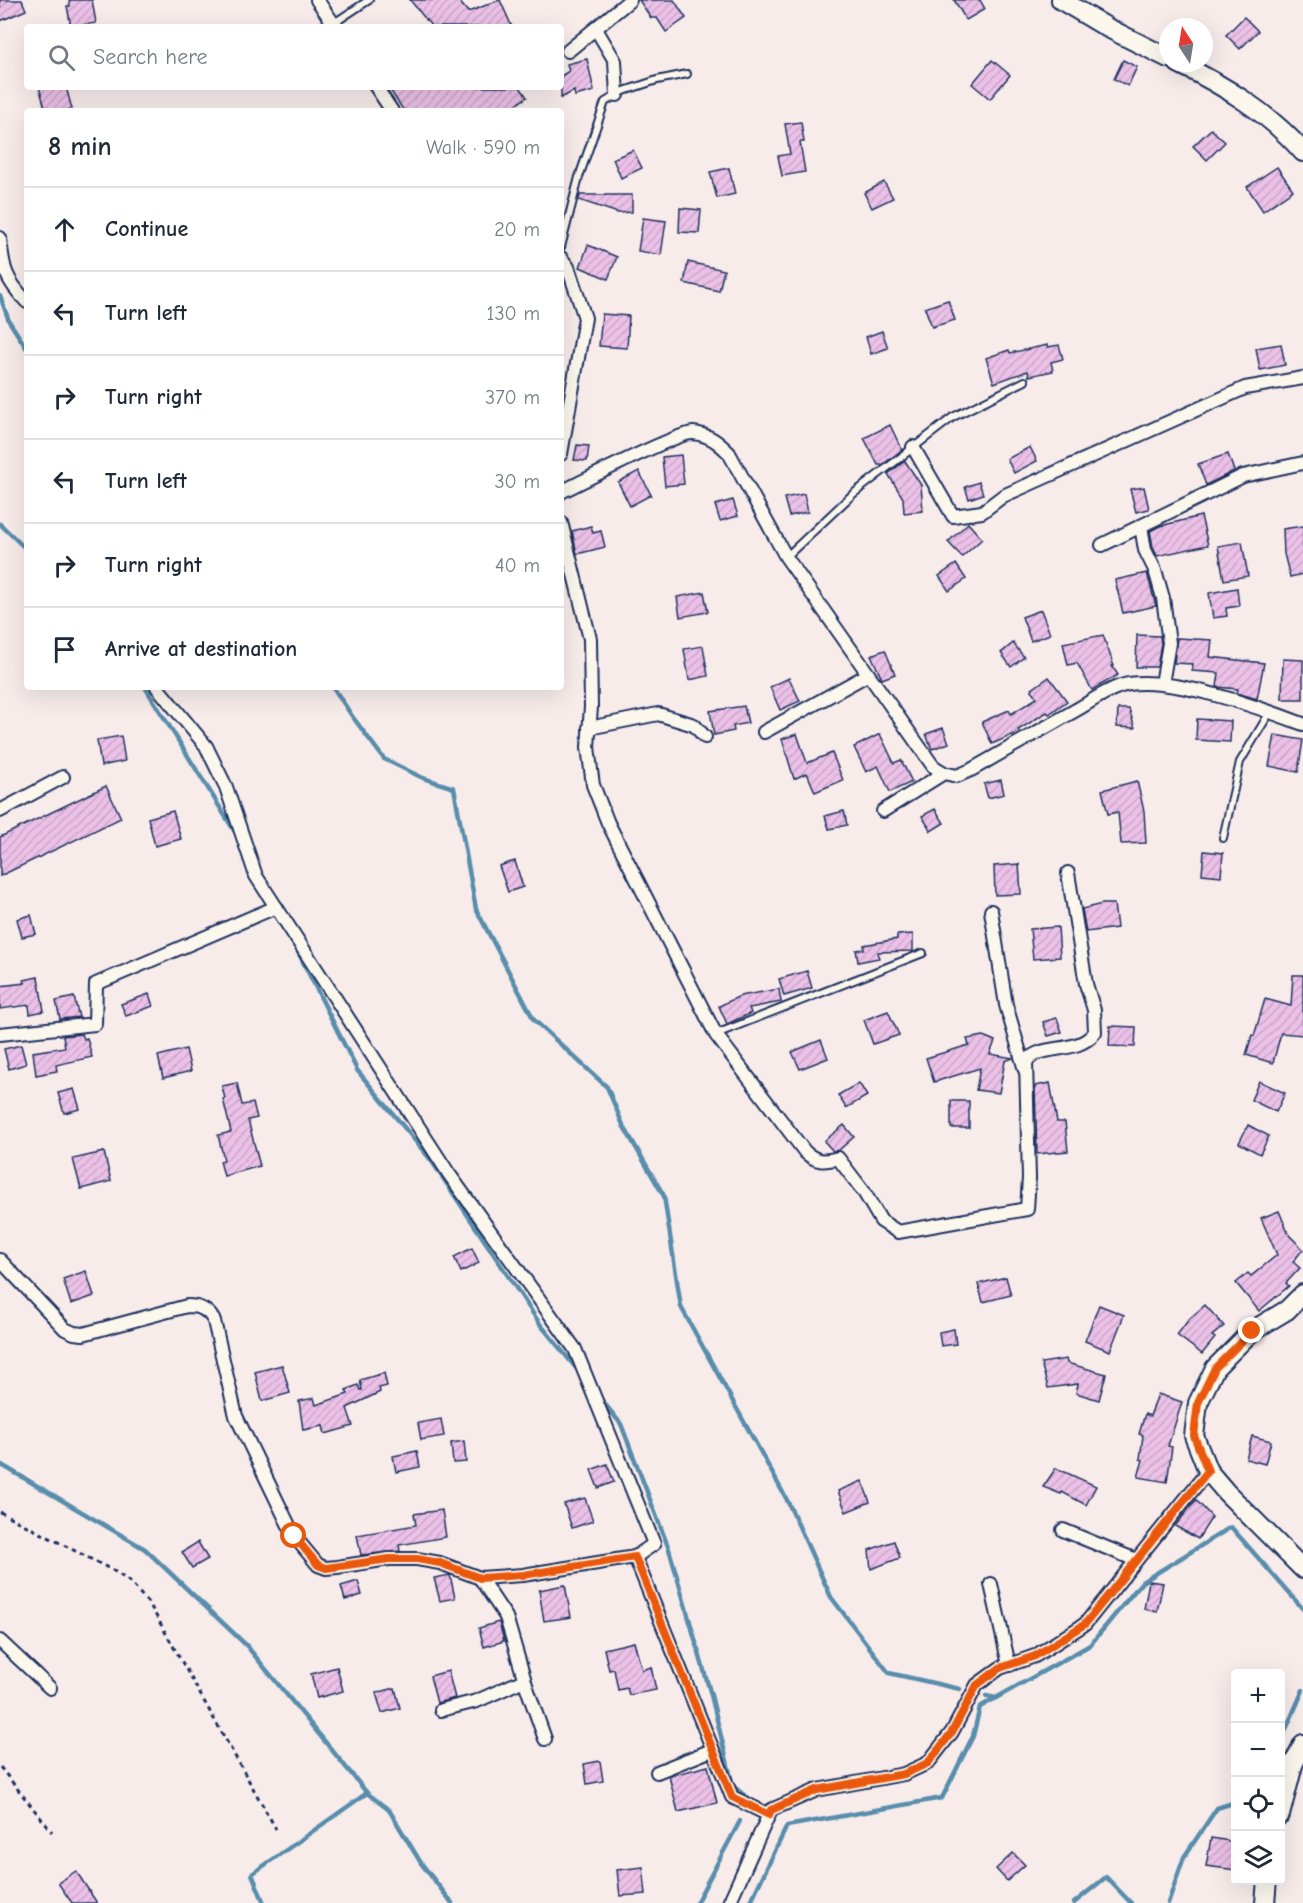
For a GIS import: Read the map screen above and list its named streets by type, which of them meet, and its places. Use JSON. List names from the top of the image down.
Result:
{
  "north": "top",
  "page": {
    "search": "Search here",
    "heading": ["8 min", "Walk · 590 m"],
    "list": [
      ["Continue", "20 m"],
      ["Turn left", "130 m"],
      ["Turn right", "370 m"],
      ["Turn left", "30 m"],
      ["Turn right", "40 m"],
      "Arrive at destination"
    ],
    "map_buttons": ["+", "−"]
  }
}
